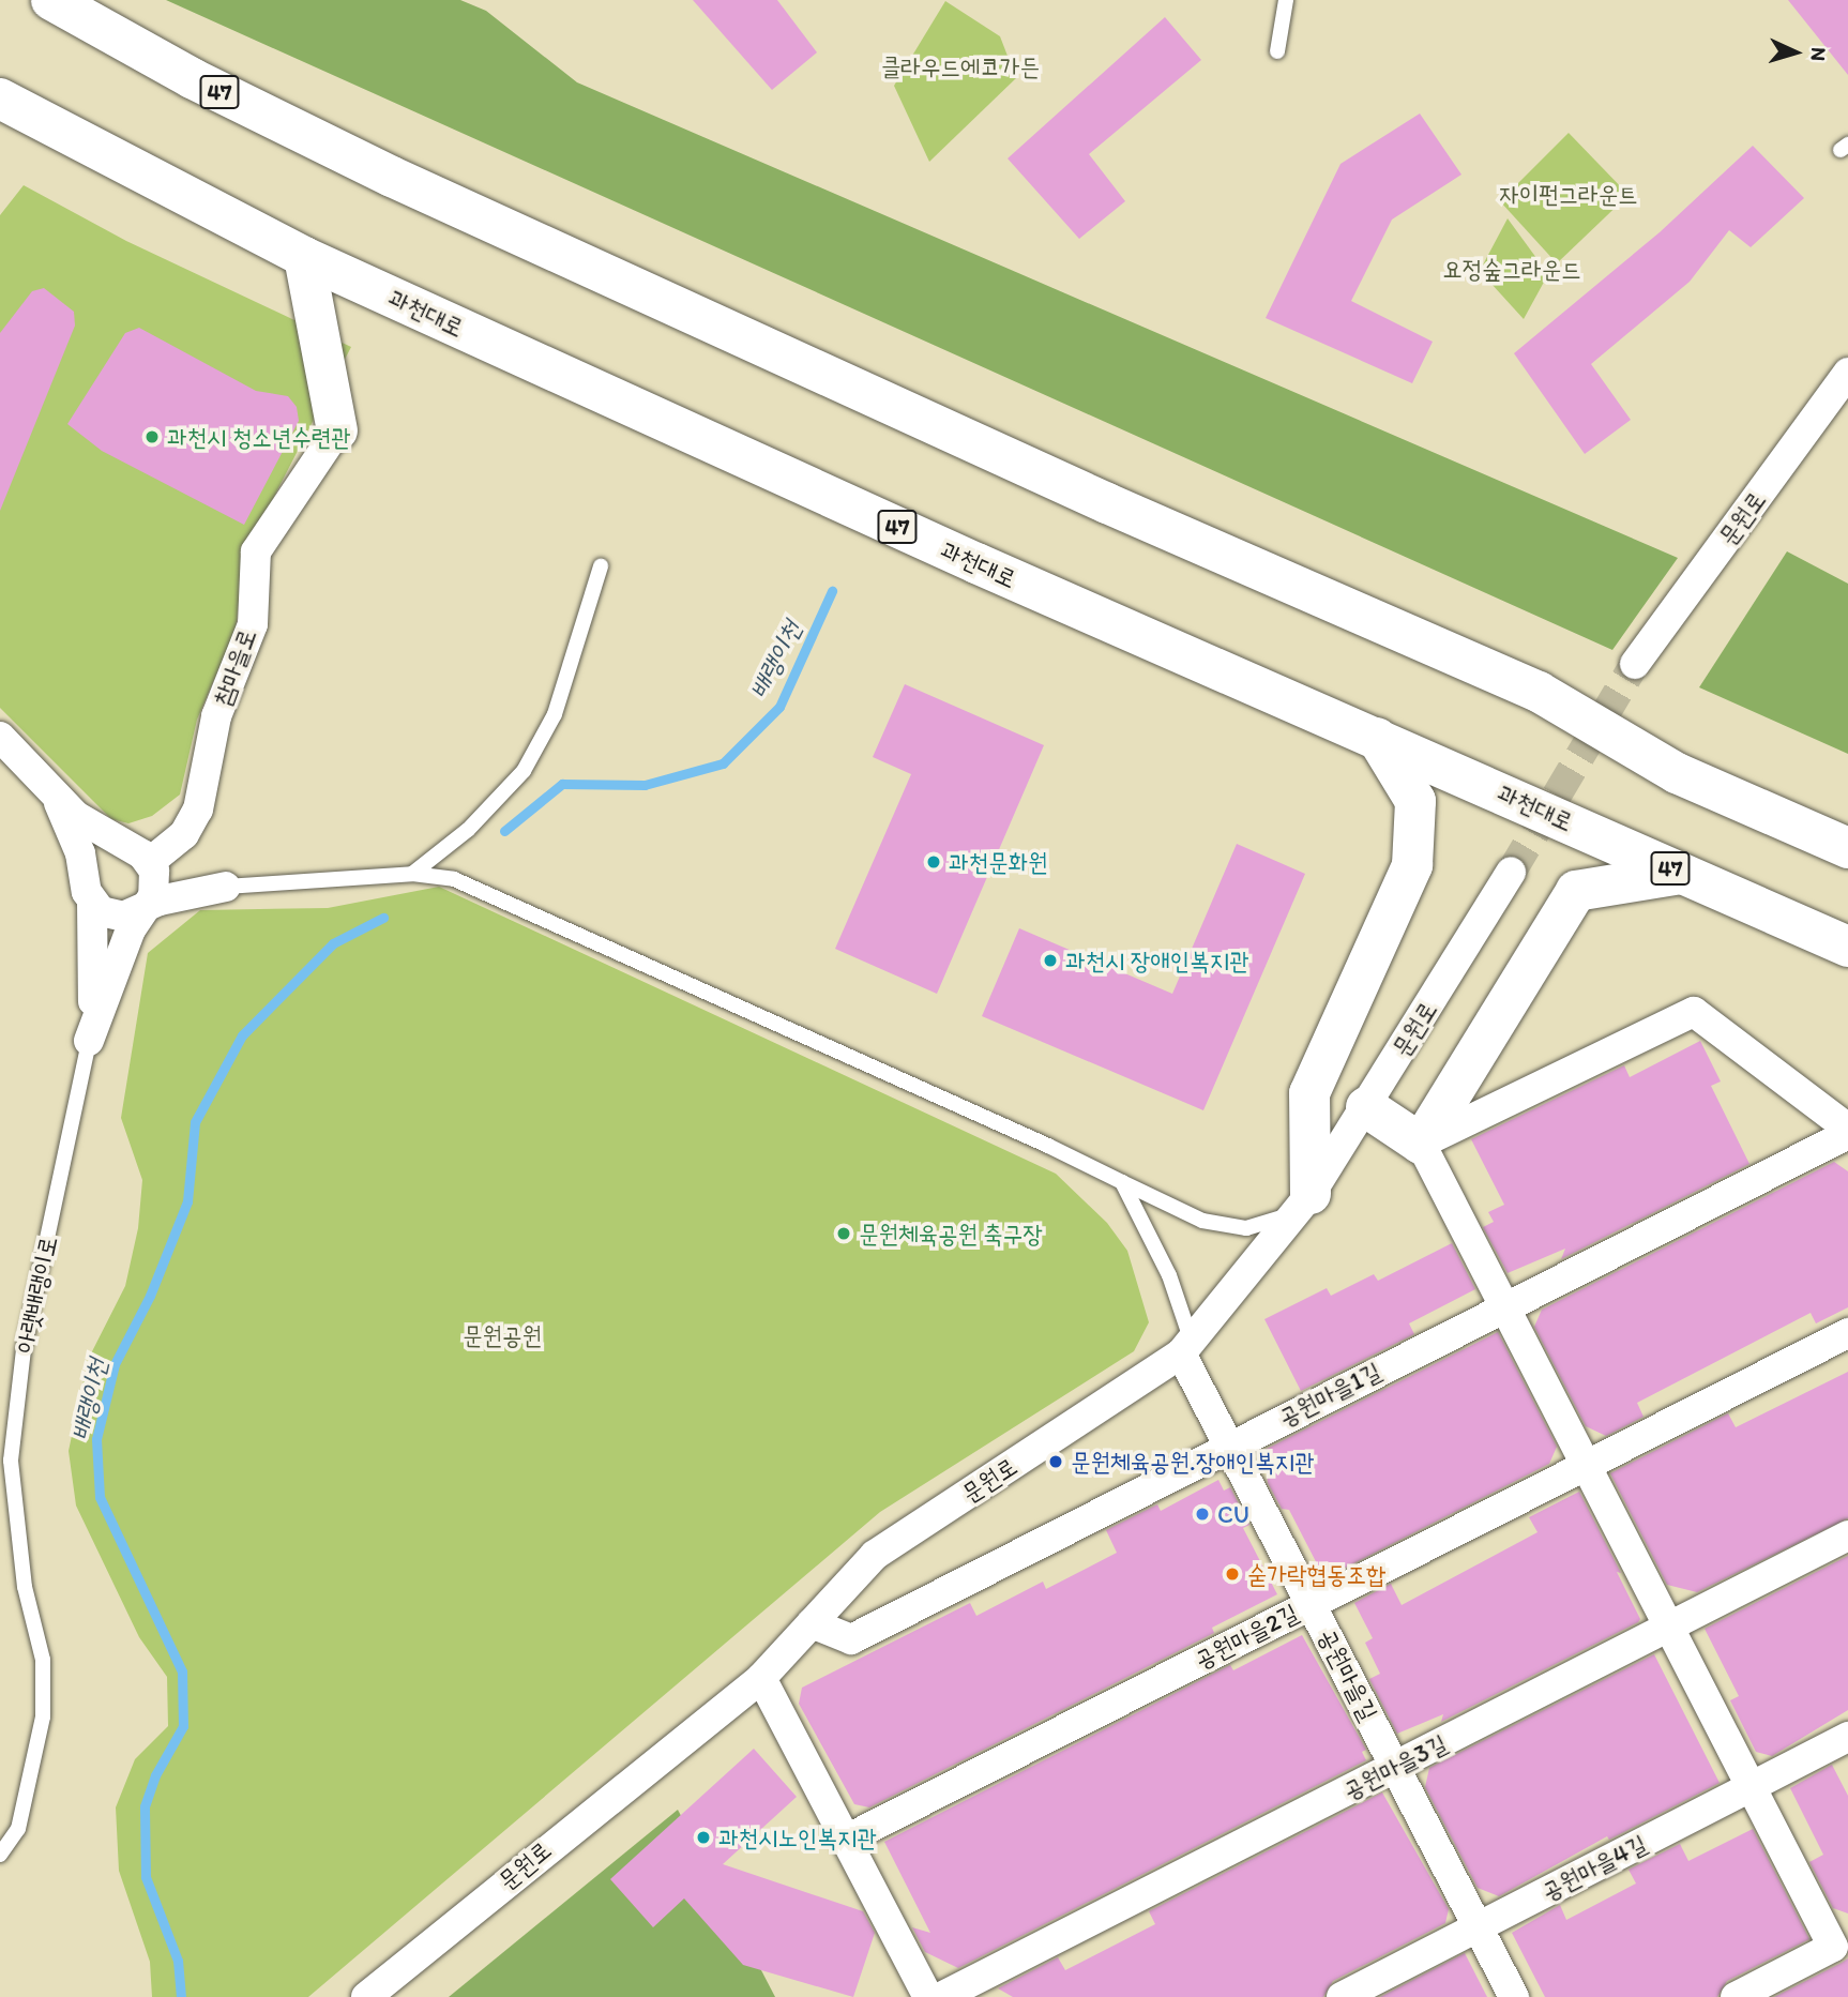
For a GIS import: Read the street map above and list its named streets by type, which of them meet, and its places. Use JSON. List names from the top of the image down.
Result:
{
  "streets": {
    "highway": ["47", "과천대로"],
    "street": [
      "문원로",
      "참마을로",
      "공원마을1길",
      "공원마을2길",
      "공원마을길",
      "공원마을3길",
      "공원마을4길"
    ],
    "lane": ["아랫배랭이로"]
  },
  "crossings": [
    ["문원로", "공원마을1길"],
    ["문원로", "공원마을길"],
    ["공원마을1길", "공원마을길"],
    ["공원마을2길", "공원마을길"],
    ["공원마을길", "공원마을3길"],
    ["공원마을길", "공원마을4길"]
  ],
  "water": ["배랭이천"],
  "parks": [
    "클라우드에코가든",
    "자이펀그라운트",
    "요정숲그라운드",
    "문원공원"
  ],
  "places": [
    "과천시 청소년수련관",
    "과천문화원",
    "과천시 장애인복지관",
    "문원체육공원 축구장",
    "문원체육공원.장애인복지관",
    "CU",
    "숟가락협동조합",
    "과천시노인복지관"
  ],
  "north": "right"
}
